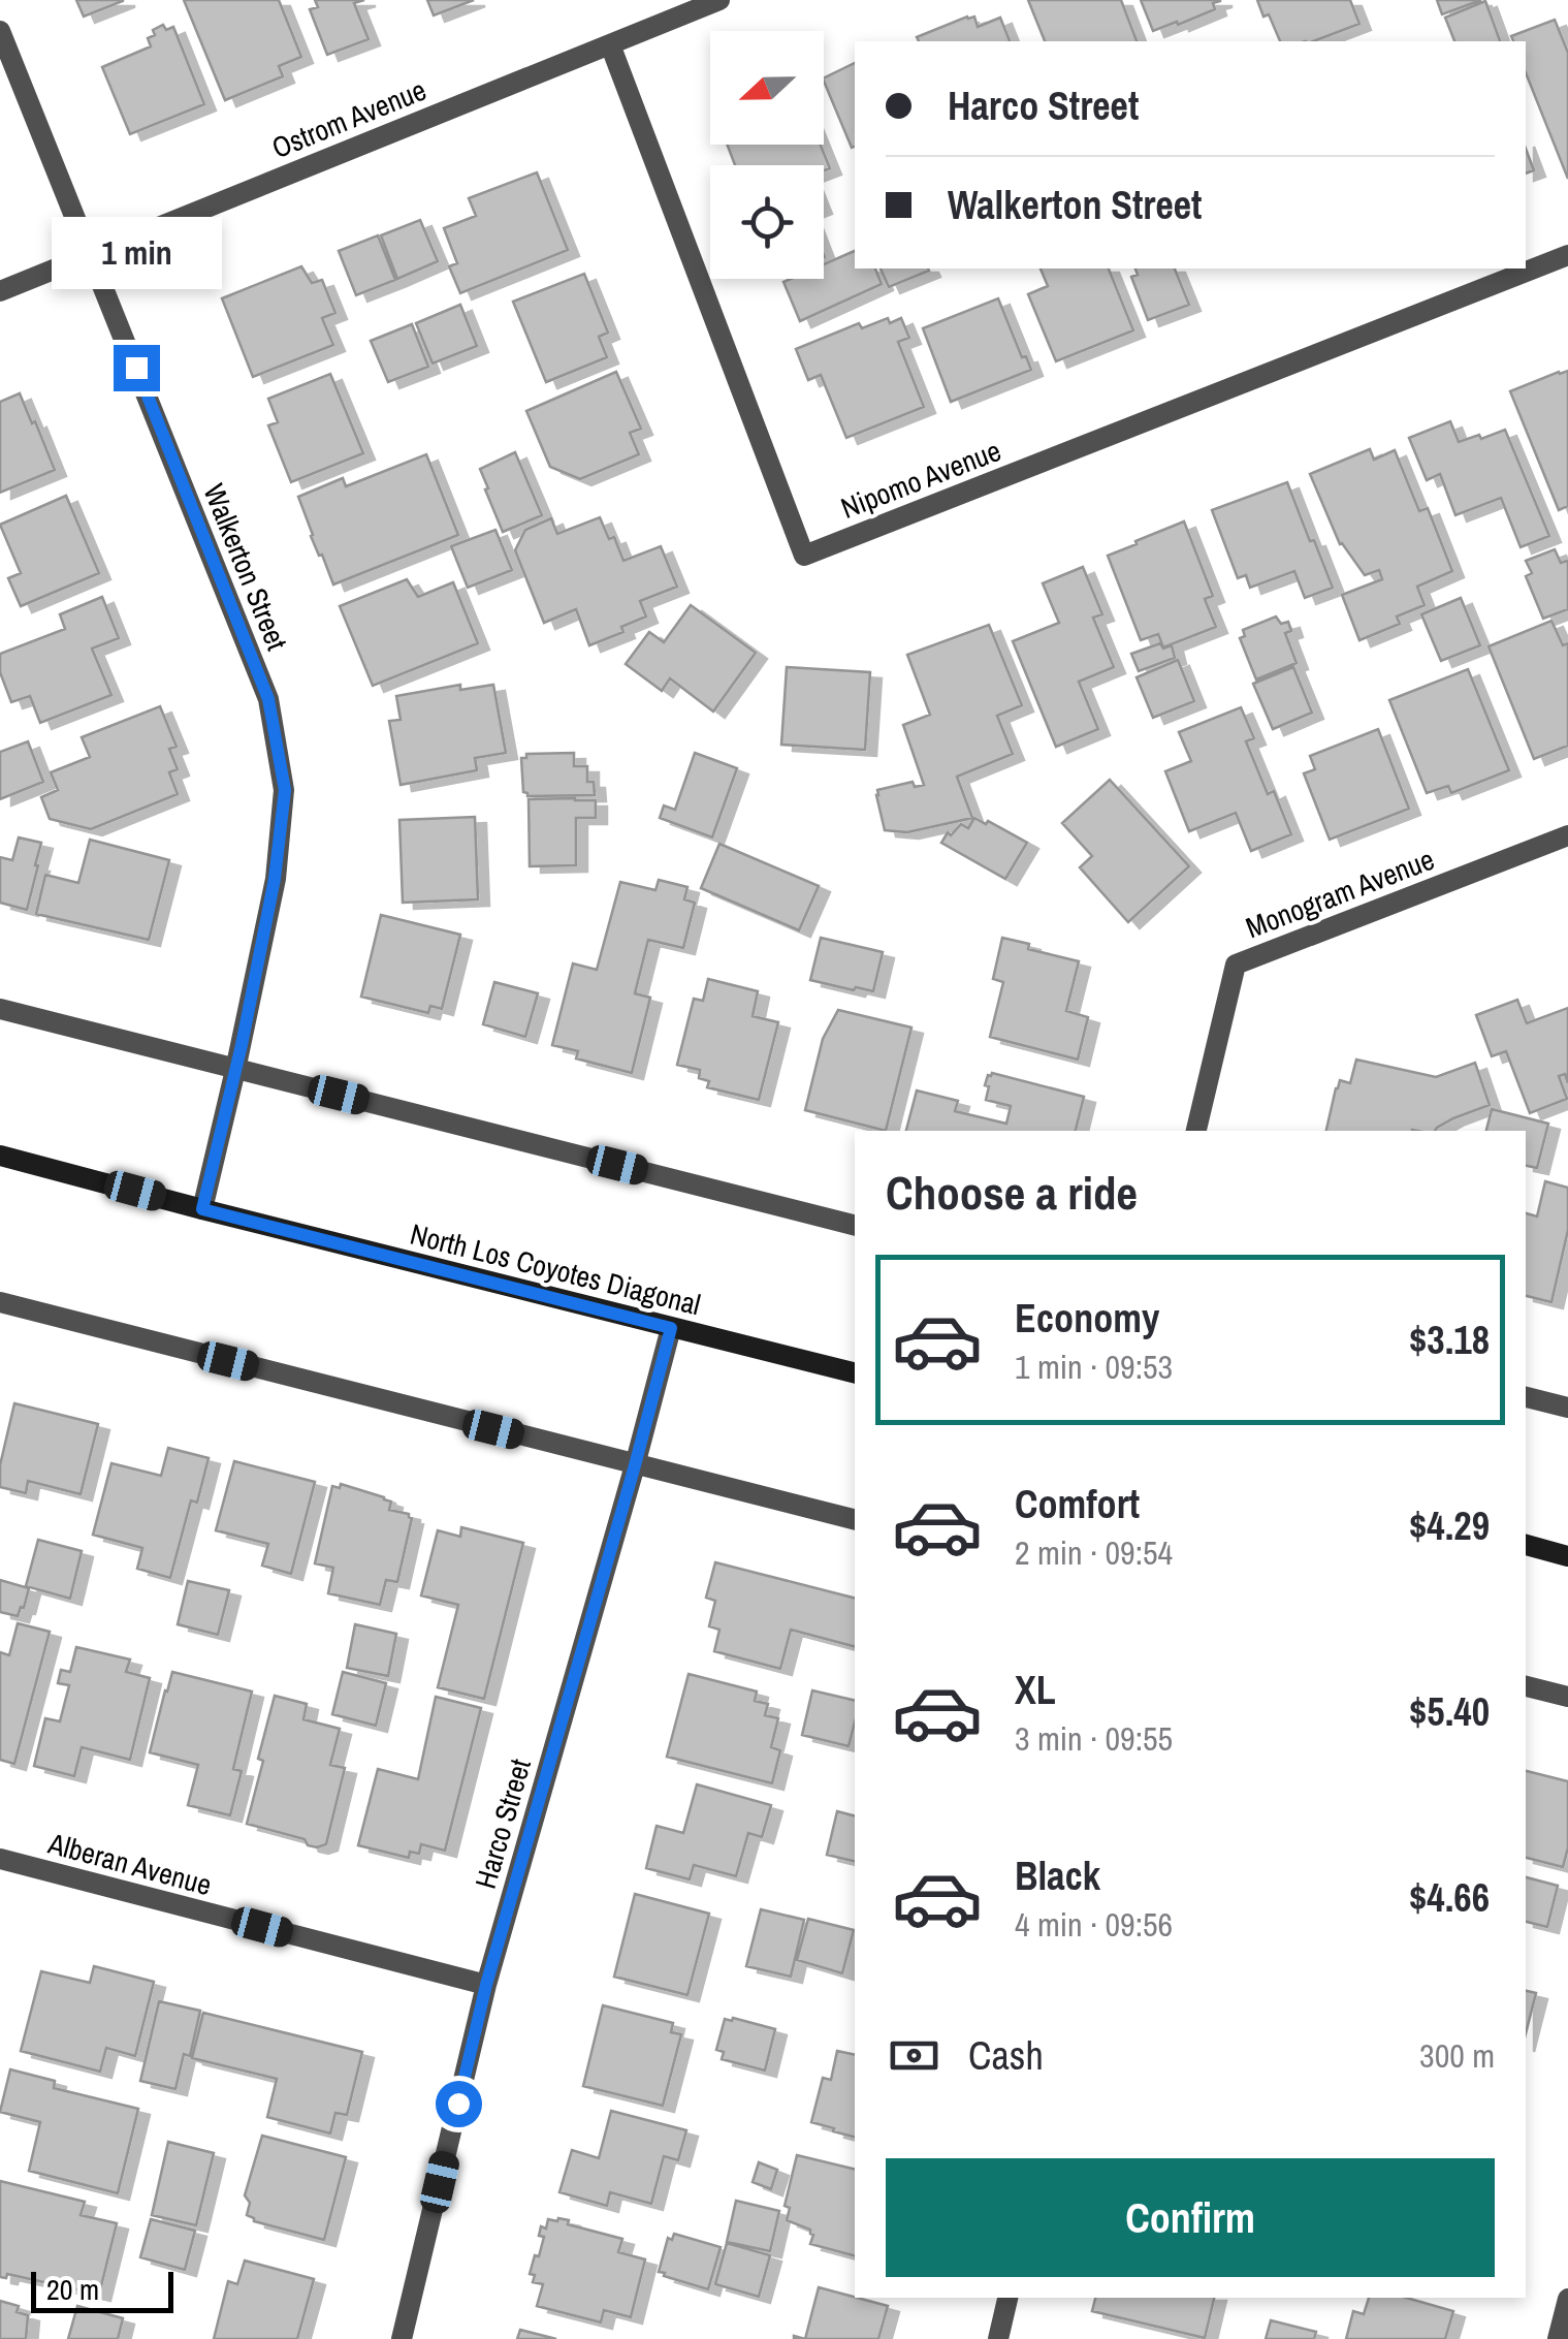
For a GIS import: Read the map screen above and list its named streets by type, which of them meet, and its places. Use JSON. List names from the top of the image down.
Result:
{
  "streets": {
    "main road": ["North Los Coyotes Diagonal"],
    "street": [
      "Ostrom Avenue",
      "Nipomo Avenue",
      "Walkerton Street",
      "Monogram Avenue",
      "Harco Street",
      "Alberan Avenue"
    ]
  },
  "crossings": [
    ["Ostrom Avenue", "Nipomo Avenue"],
    ["Ostrom Avenue", "Walkerton Street"],
    ["Walkerton Street", "North Los Coyotes Diagonal"],
    ["North Los Coyotes Diagonal", "Harco Street"],
    ["Harco Street", "Alberan Avenue"]
  ],
  "scale_bar": "20 m",
  "north": "left",
  "page": {
    "banner": ["Harco Street", "Walkerton Street"],
    "bubble": "1 min",
    "heading": "Choose a ride",
    "list": [
      {
        "name": "Economy",
        "note": "1 min · 09:53",
        "value": "$3.18"
      },
      {
        "name": "Comfort",
        "note": "2 min · 09:54",
        "value": "$4.29"
      },
      {
        "name": "XL",
        "note": "3 min · 09:55",
        "value": "$5.40"
      },
      {
        "name": "Black",
        "note": "4 min · 09:56",
        "value": "$4.66"
      }
    ],
    "pay": ["Cash", "300 m"],
    "buttons": "Confirm",
    "scale": "20 m"
  }
}
